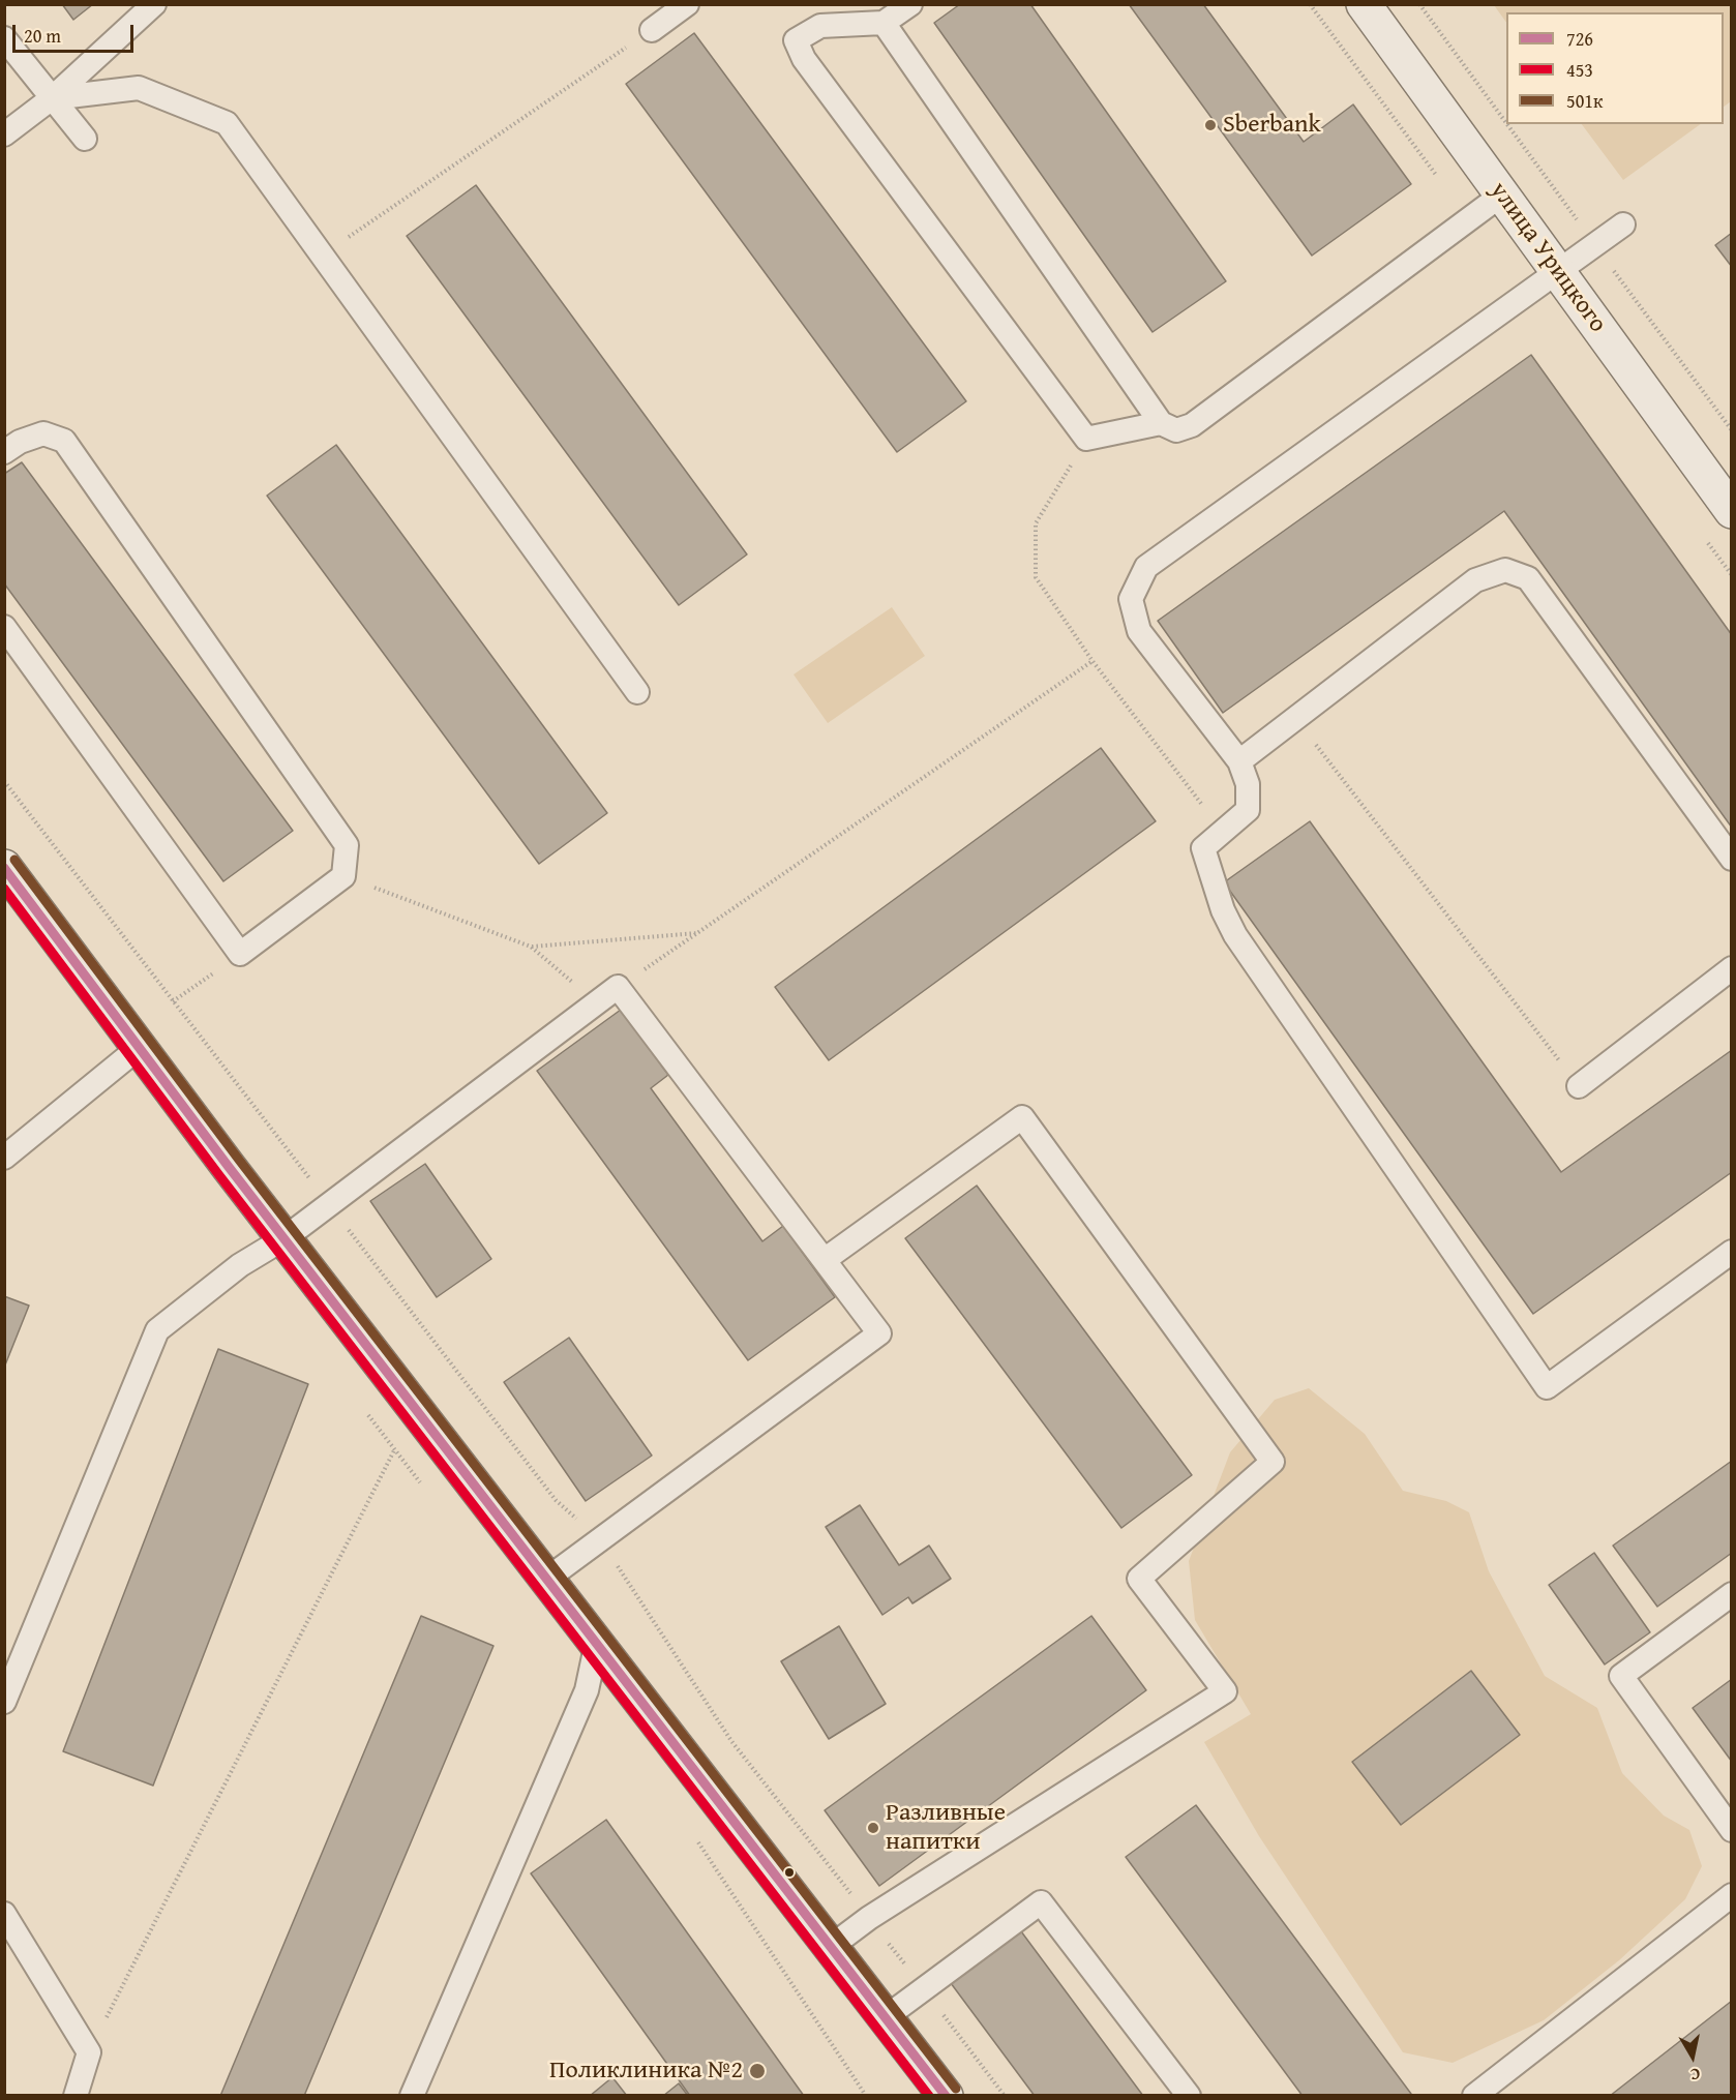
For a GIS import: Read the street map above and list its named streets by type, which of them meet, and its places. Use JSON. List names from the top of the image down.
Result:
{
  "streets": {
    "street": ["улица Урицкого"]
  },
  "places": ["Sberbank", "Разливные напитки", "Поликлиника №2"],
  "lines": ["transit line 501к", "transit line 726", "transit line 453"],
  "legend": ["726", "453", "501к"],
  "scale_bar": "20 m",
  "north": "bottom"
}
